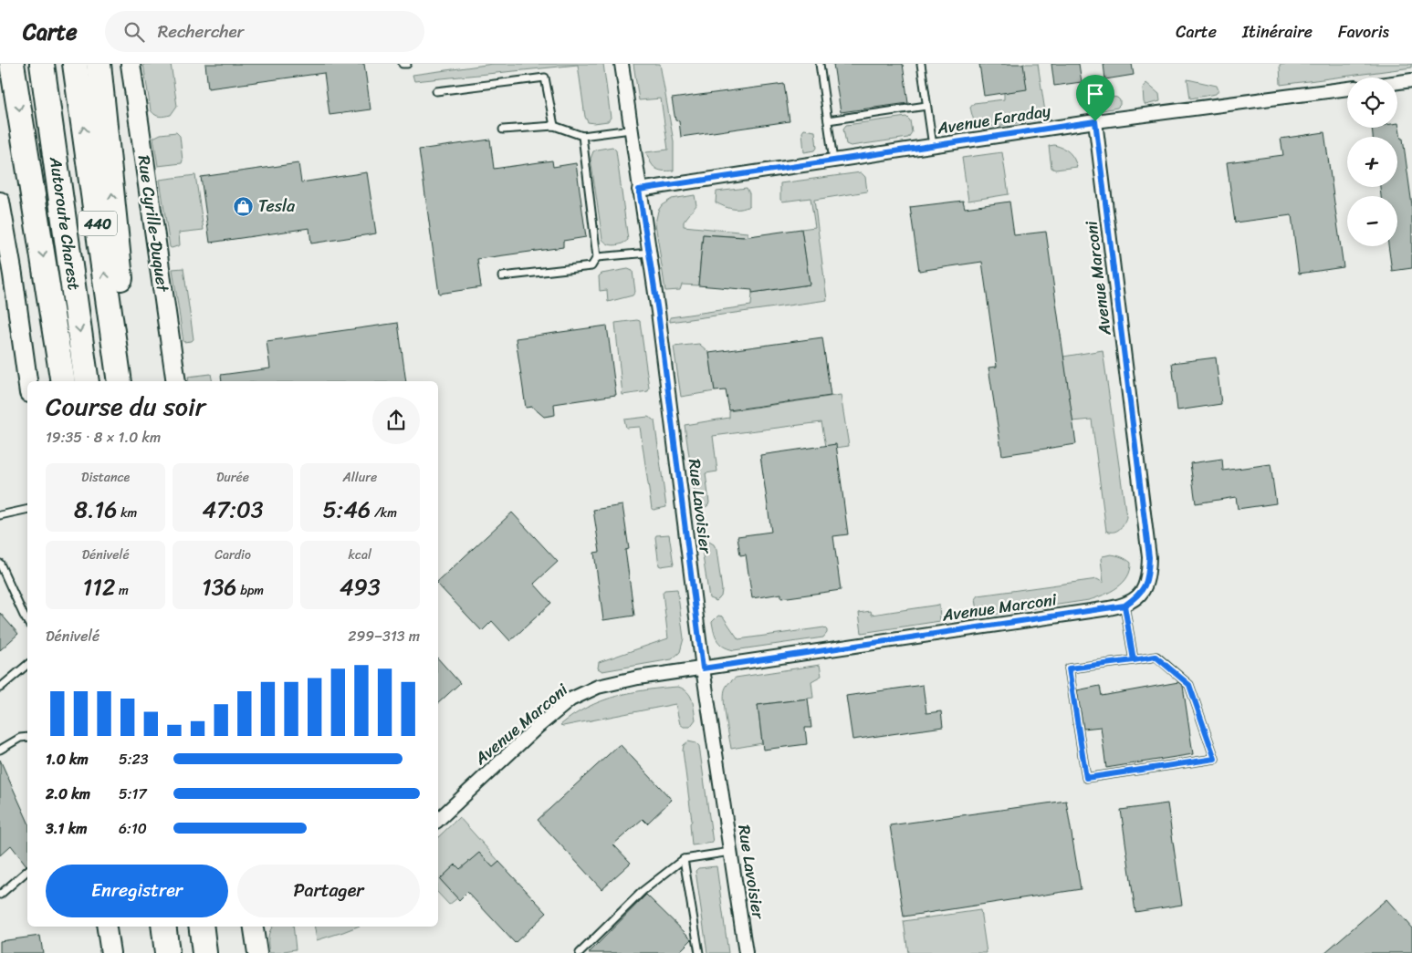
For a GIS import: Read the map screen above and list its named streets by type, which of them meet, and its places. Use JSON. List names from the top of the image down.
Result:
{
  "streets": {
    "highway": ["Autoroute Charest", "440"],
    "street": [
      "Avenue Faraday",
      "Rue Cyrille-Duquet",
      "Avenue Marconi",
      "Rue Lavoisier"
    ]
  },
  "crossings": [
    ["Avenue Faraday", "Avenue Marconi"],
    ["Avenue Faraday", "Rue Lavoisier"],
    ["Avenue Marconi", "Rue Lavoisier"]
  ],
  "places": {
    "shop": ["Tesla"]
  },
  "page": {
    "header": "Carte",
    "search": "Rechercher",
    "nav": ["Carte", "Itinéraire", "Favoris"],
    "map_buttons": ["+", "−"],
    "heading": ["Course du soir", "19:35 · 8 × 1.0 km"],
    "stats": [
      ["Distance", "8.16 km"],
      ["Durée", "47:03"],
      ["Allure", "5:46 /km"],
      ["Dénivelé", "112 m"],
      ["Cardio", "136 bpm"],
      ["kcal", "493"]
    ],
    "chart": ["Dénivelé", "299–313 m"],
    "list": [
      {
        "name": "1.0 km",
        "note": "5:23"
      },
      {
        "name": "2.0 km",
        "note": "5:17"
      },
      {
        "name": "3.1 km",
        "note": "6:10"
      }
    ],
    "buttons": ["Enregistrer", "Partager"]
  }
}
